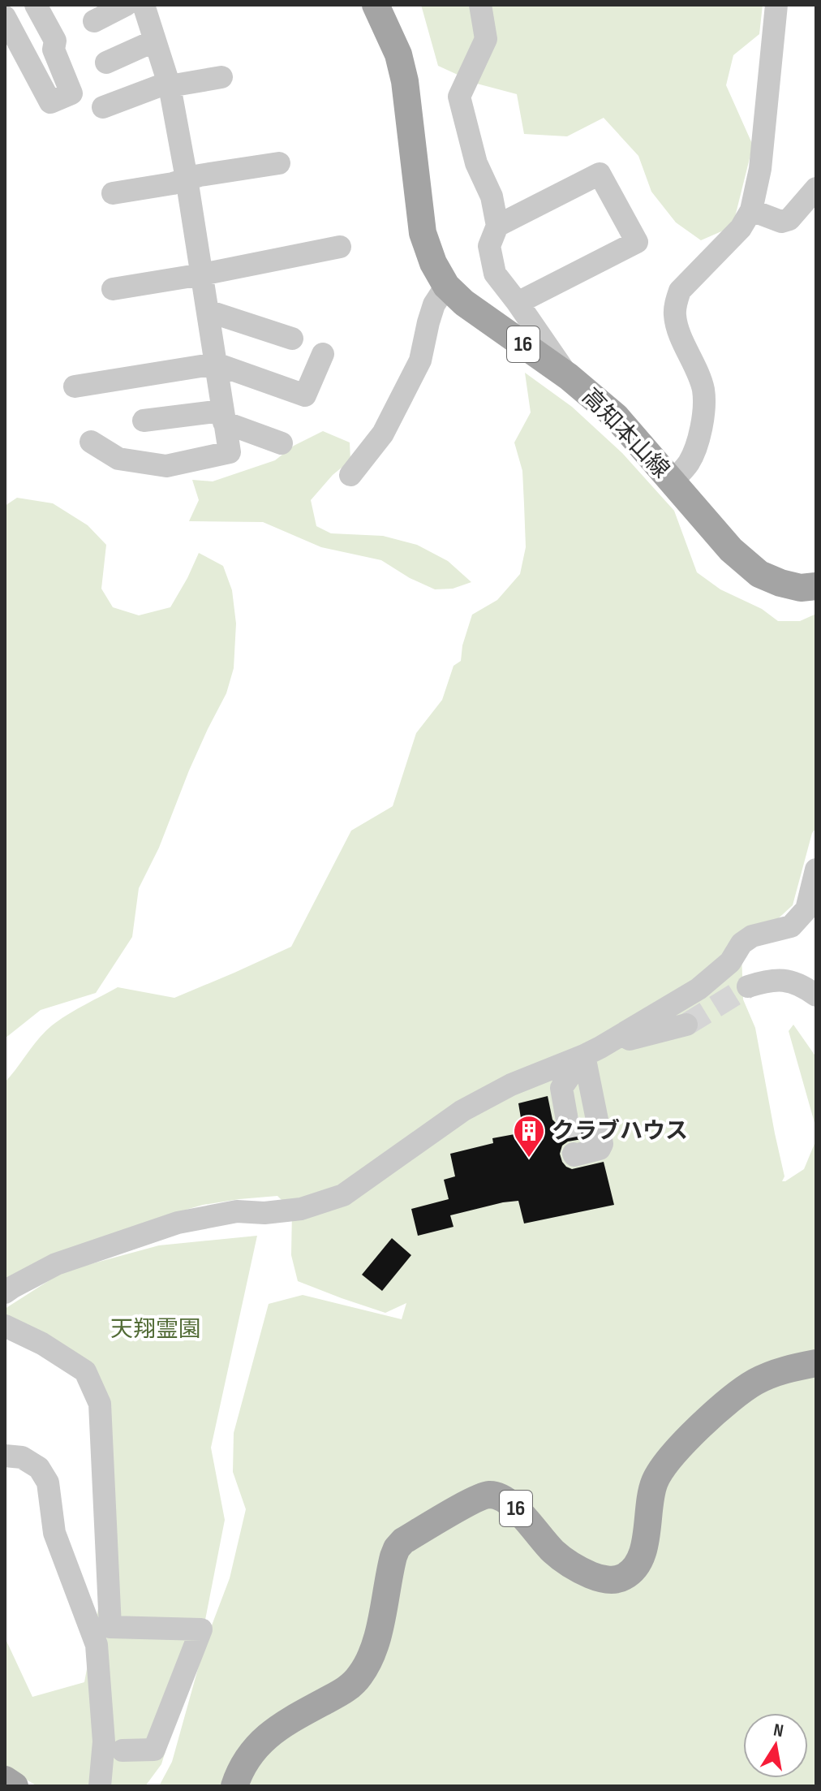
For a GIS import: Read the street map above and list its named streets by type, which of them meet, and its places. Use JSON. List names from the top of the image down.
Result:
{
  "streets": {
    "main road": ["16", "高知本山線"]
  },
  "parks": ["天翔霊園"],
  "places": {
    "building": ["クラブハウス"]
  },
  "north": "top"
}
